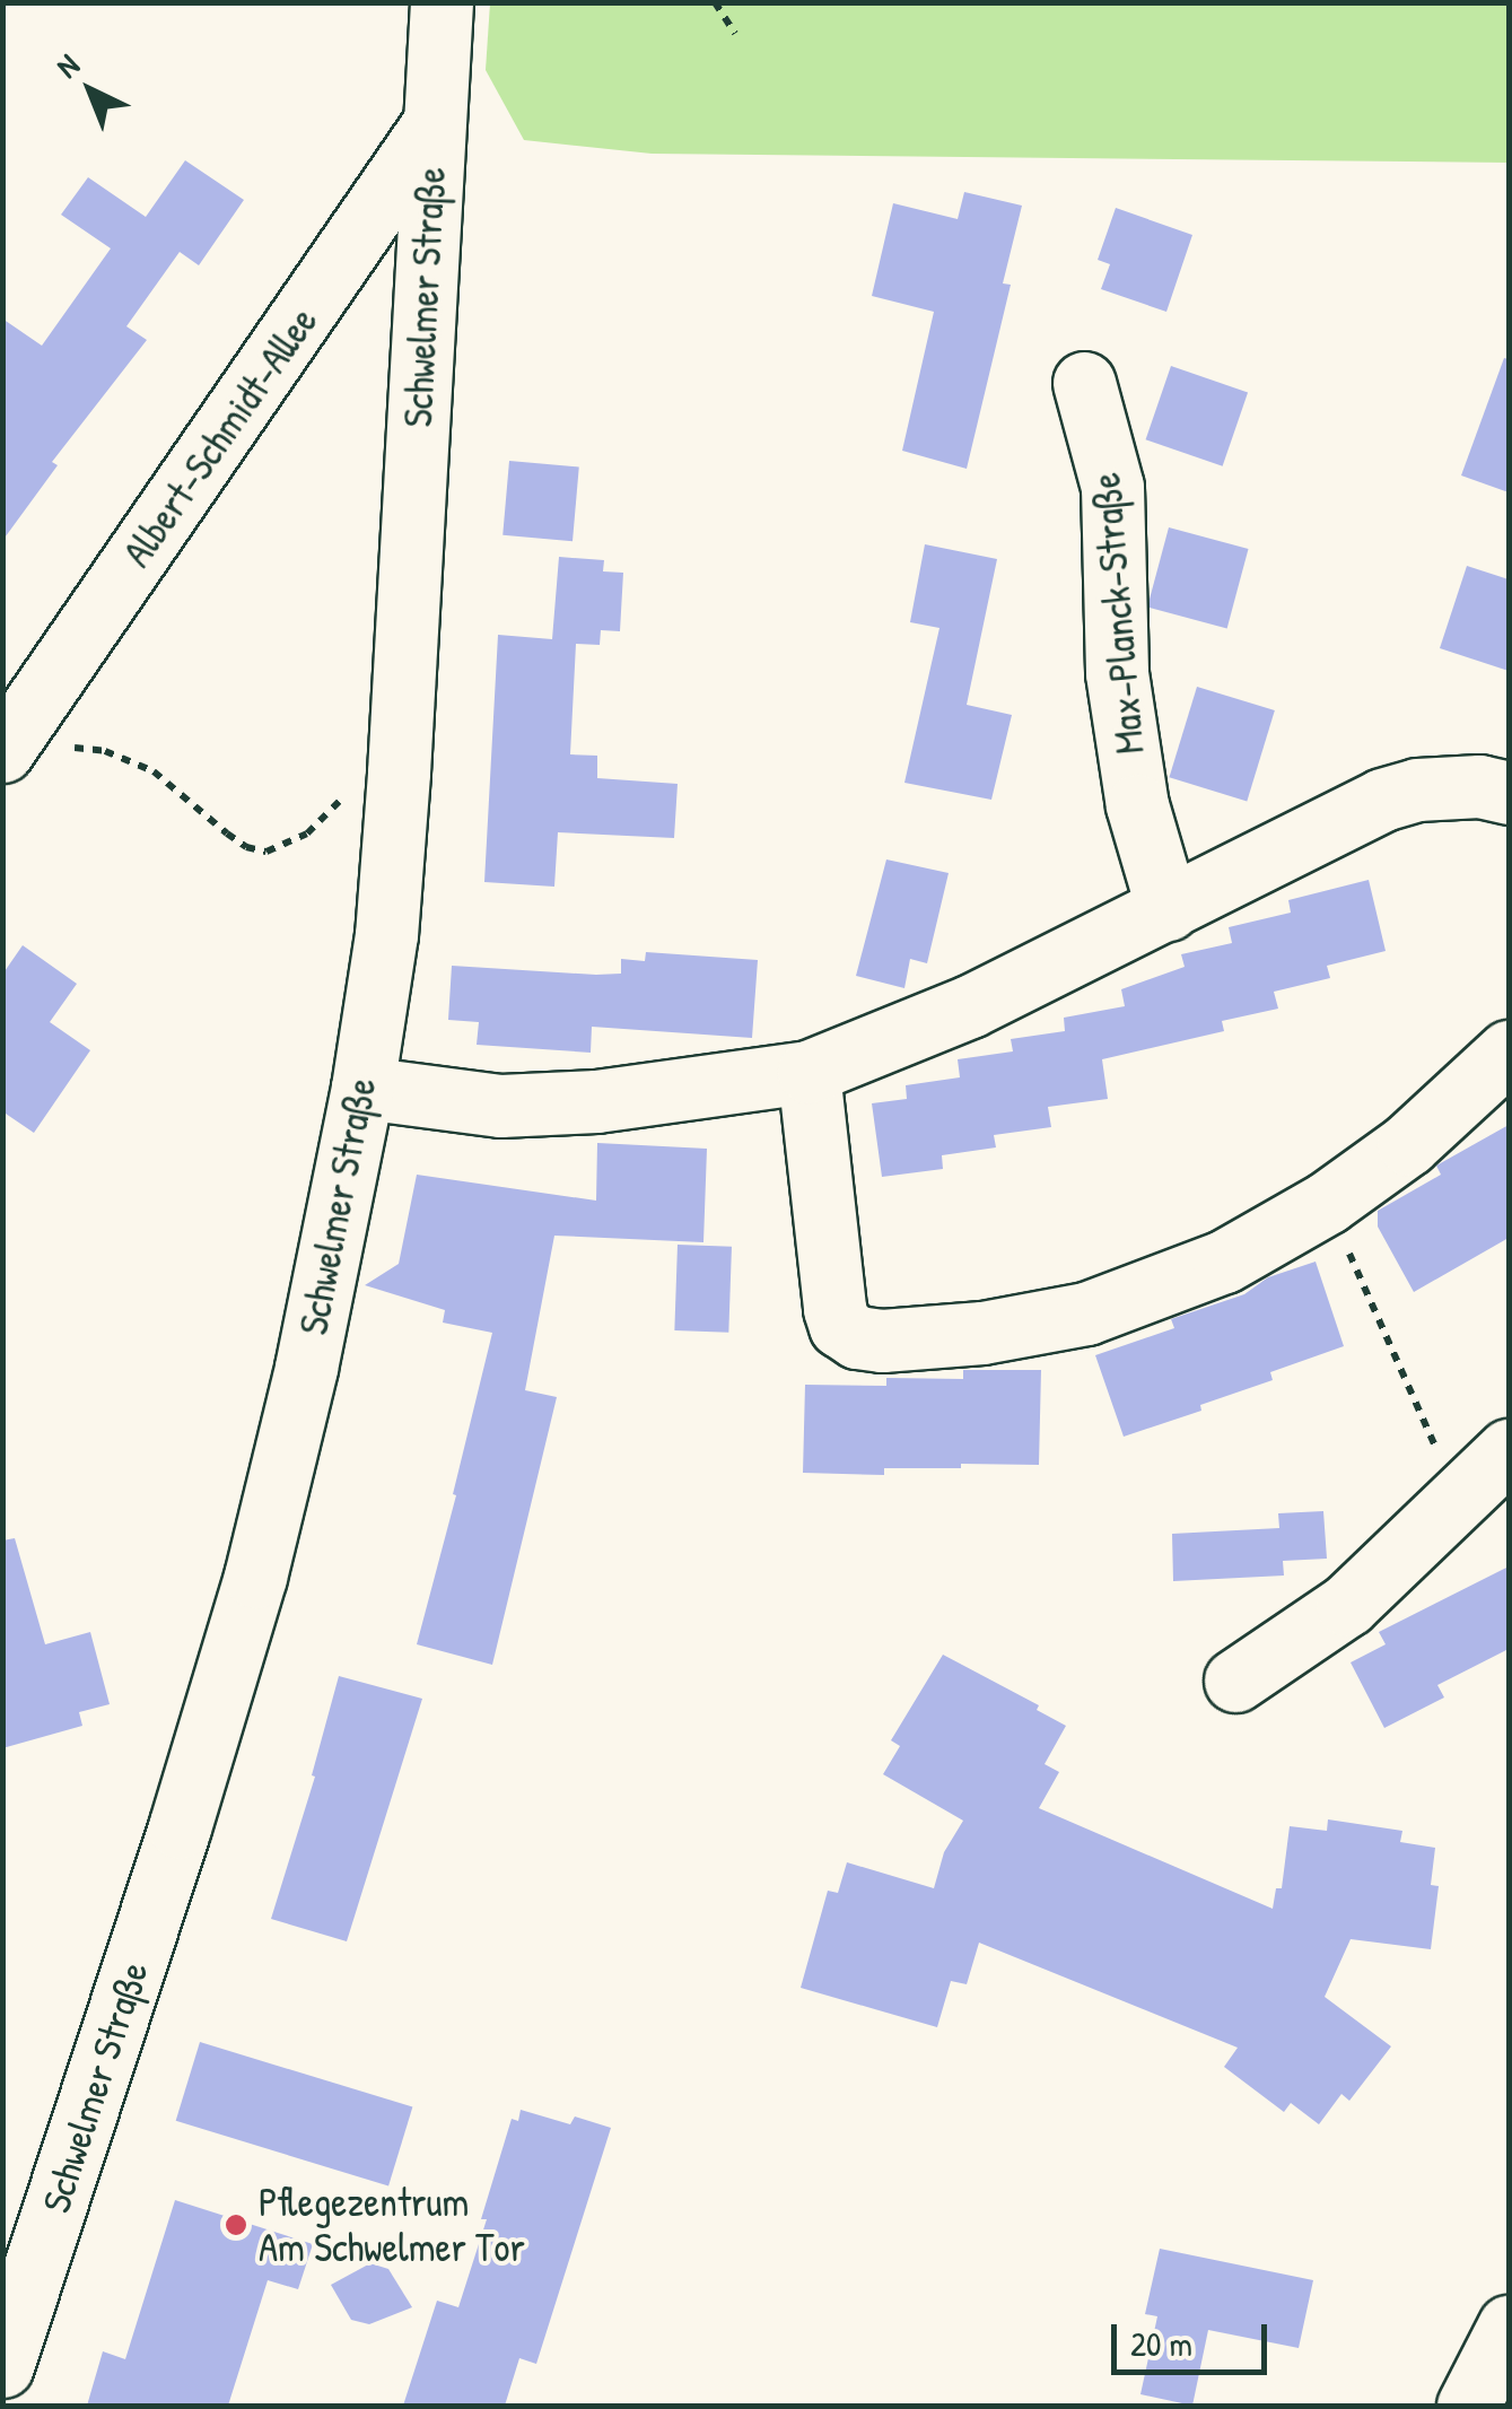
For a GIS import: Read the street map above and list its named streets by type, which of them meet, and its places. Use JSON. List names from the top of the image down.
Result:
{
  "streets": {
    "street": ["Schwelmer Straße", "Albert-Schmidt-Allee", "Max-Planck-Straße"]
  },
  "crossings": [
    ["Schwelmer Straße", "Albert-Schmidt-Allee"]
  ],
  "places": ["Pflegezentrum Am Schwelmer Tor"],
  "scale_bar": "20 m",
  "north": "top left"
}
